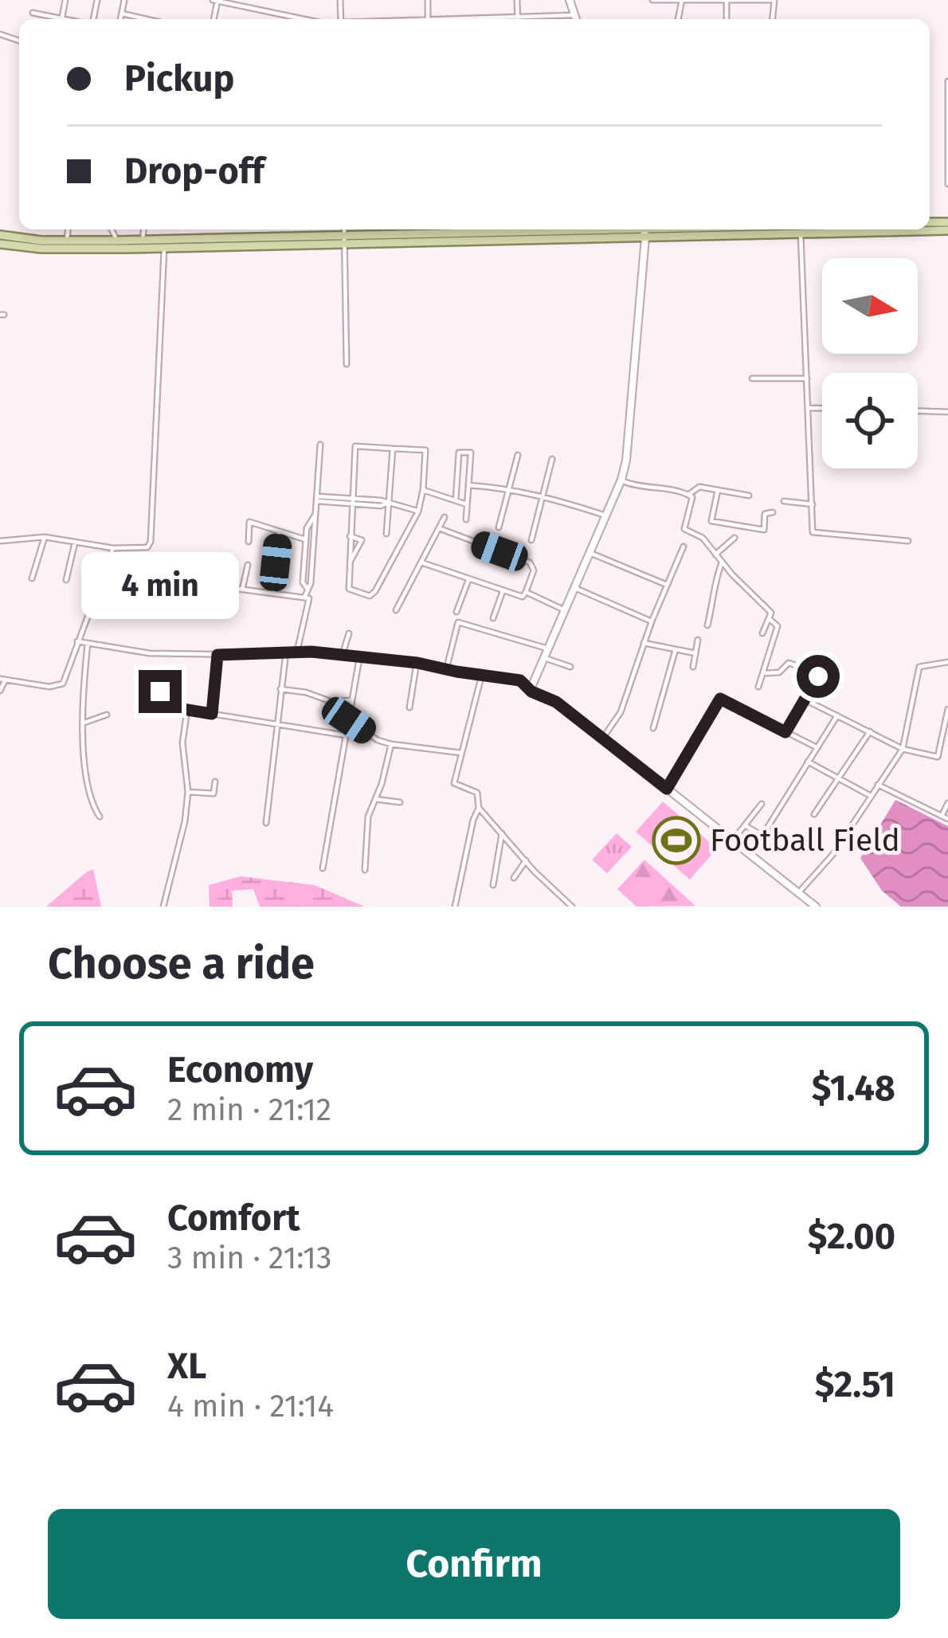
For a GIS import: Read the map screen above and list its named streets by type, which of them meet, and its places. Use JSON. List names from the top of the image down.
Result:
{
  "places": {
    "sports": ["Football Field"]
  },
  "north": "right",
  "page": {
    "banner": ["Pickup", "Drop-off"],
    "bubble": "4 min",
    "heading": "Choose a ride",
    "list": [
      {
        "name": "Economy",
        "note": "2 min · 21:12",
        "value": "$1.48"
      },
      {
        "name": "Comfort",
        "note": "3 min · 21:13",
        "value": "$2.00"
      },
      {
        "name": "XL",
        "note": "4 min · 21:14",
        "value": "$2.51"
      }
    ],
    "buttons": "Confirm"
  }
}
